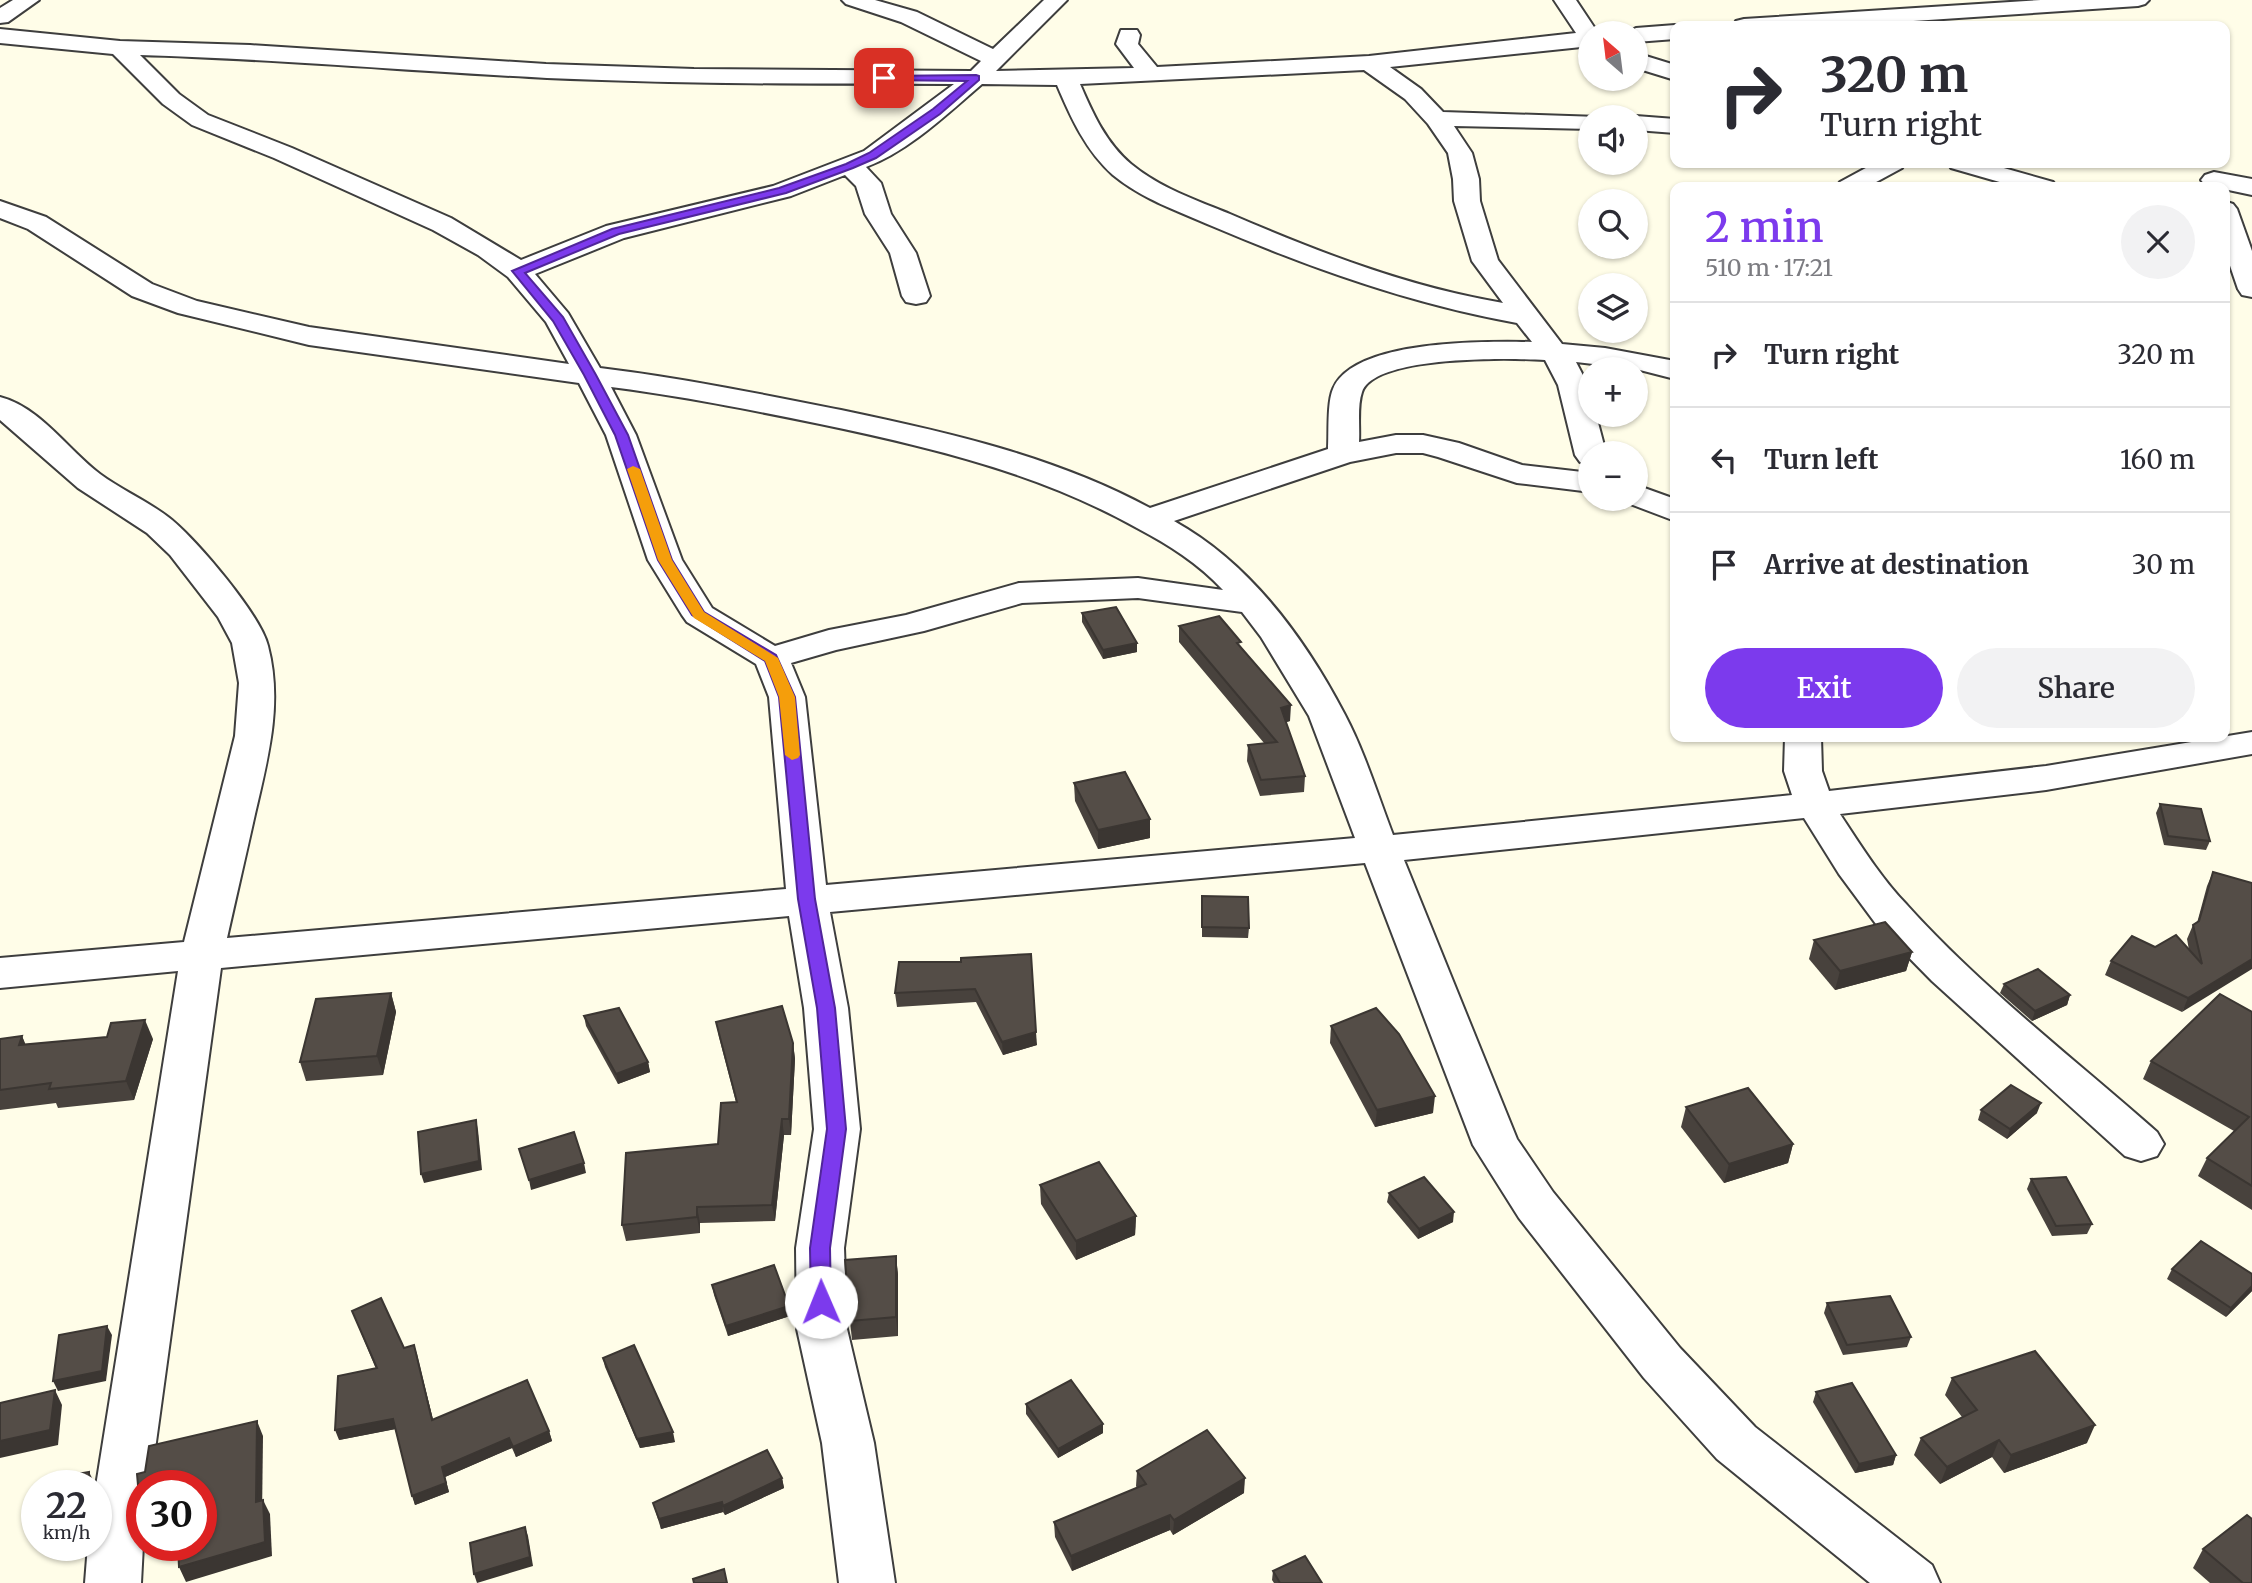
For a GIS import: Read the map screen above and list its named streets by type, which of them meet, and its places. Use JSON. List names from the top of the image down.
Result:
{
  "north": "top left",
  "page": {
    "map_buttons": ["+", "−"],
    "turn": ["320 m", "Turn right"],
    "heading": ["2 min", "510 m · 17:21"],
    "list": [
      {
        "name": "Turn right",
        "value": "320 m"
      },
      {
        "name": "Turn left",
        "value": "160 m"
      },
      {
        "name": "Arrive at destination",
        "value": "30 m"
      }
    ],
    "buttons": ["Exit", "Share"],
    "speed": "22 km/h",
    "limit": "30"
  }
}
